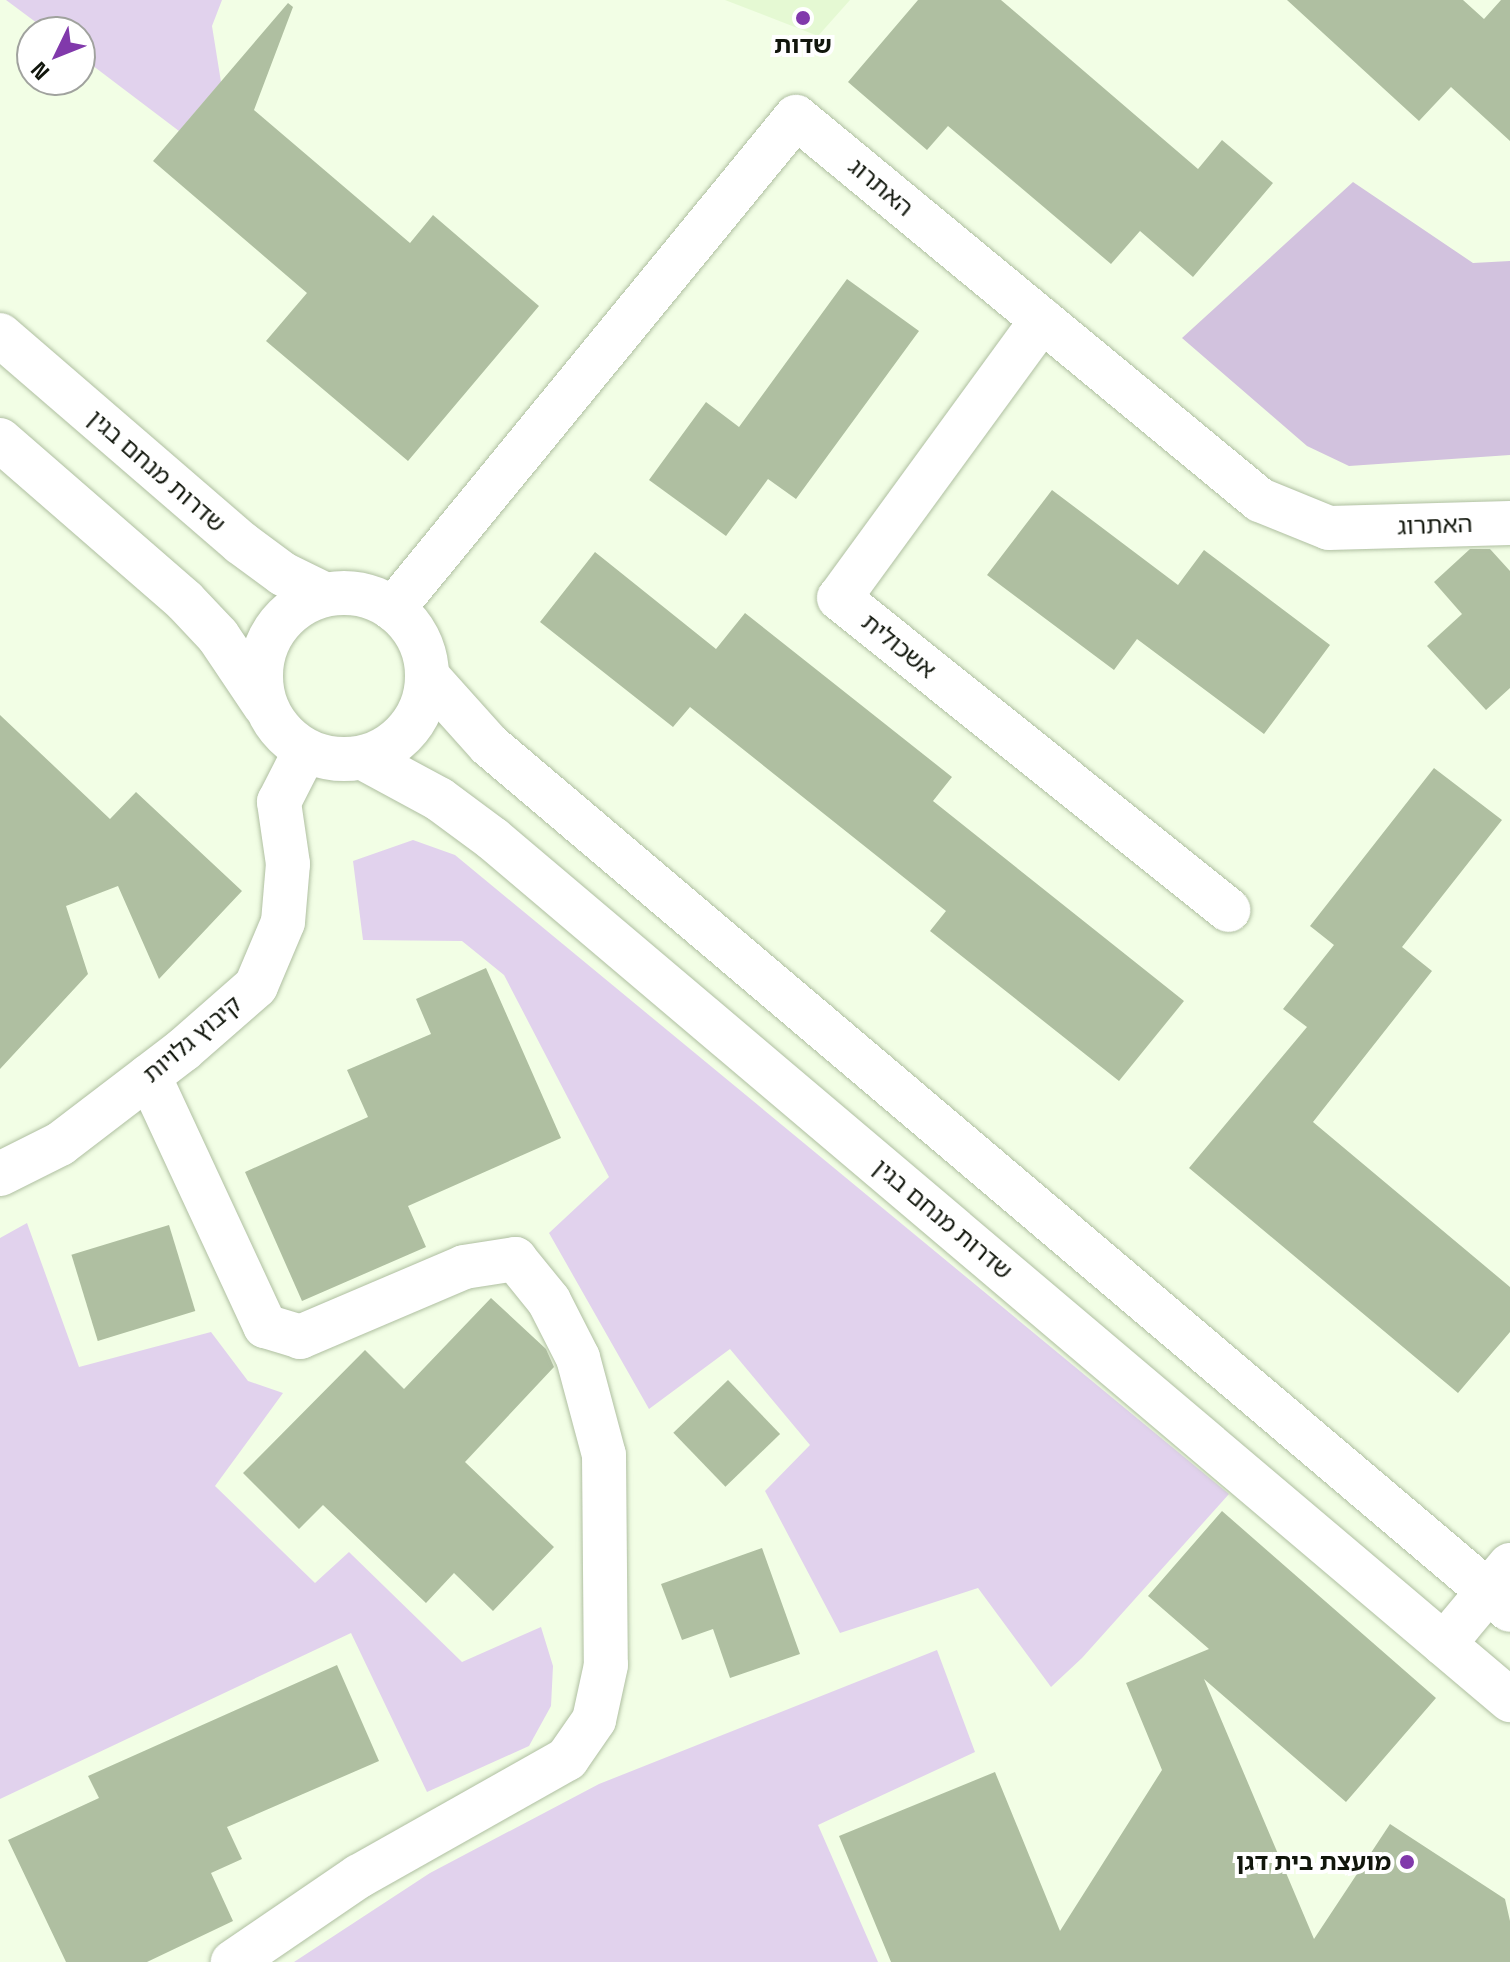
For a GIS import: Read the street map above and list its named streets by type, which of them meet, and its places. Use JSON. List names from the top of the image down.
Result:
{
  "streets": {
    "street": [
      "האתרוג",
      "שדרות מנחם בגין",
      "אשכולית",
      "קיבוץ גלויות"
    ]
  },
  "crossings": [
    ["האתרוג", "שדרות מנחם בגין"],
    ["האתרוג", "אשכולית"],
    ["האתרוג", "קיבוץ גלויות"],
    ["שדרות מנחם בגין", "קיבוץ גלויות"]
  ],
  "places": ["שדות", "מועצת בית דגן"],
  "north": "bottom left"
}
